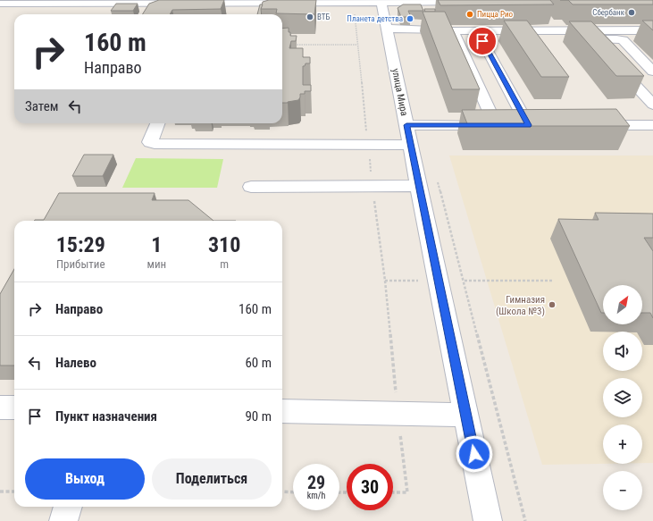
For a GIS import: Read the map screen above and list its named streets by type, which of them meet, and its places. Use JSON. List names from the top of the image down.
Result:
{
  "streets": {
    "street": ["улица Мира"]
  },
  "places": [
    "Сбербанк",
    "Пицца Рио",
    "ВТБ",
    "Планета детства",
    "Гимназия (Школа №3)"
  ],
  "north": "top right",
  "page": {
    "turn": ["160 m", "Направо"],
    "then": "Затем",
    "eta": [
      "15:29",
      "Прибытие",
      "1",
      "мин",
      "310",
      "m"
    ],
    "list": [
      {
        "name": "Направо",
        "value": "160 m"
      },
      {
        "name": "Налево",
        "value": "60 m"
      },
      {
        "name": "Пункт назначения",
        "value": "90 m"
      }
    ],
    "map_buttons": ["+", "−"],
    "buttons": ["Выход", "Поделиться"],
    "speed": "29 km/h",
    "limit": "30"
  }
}
